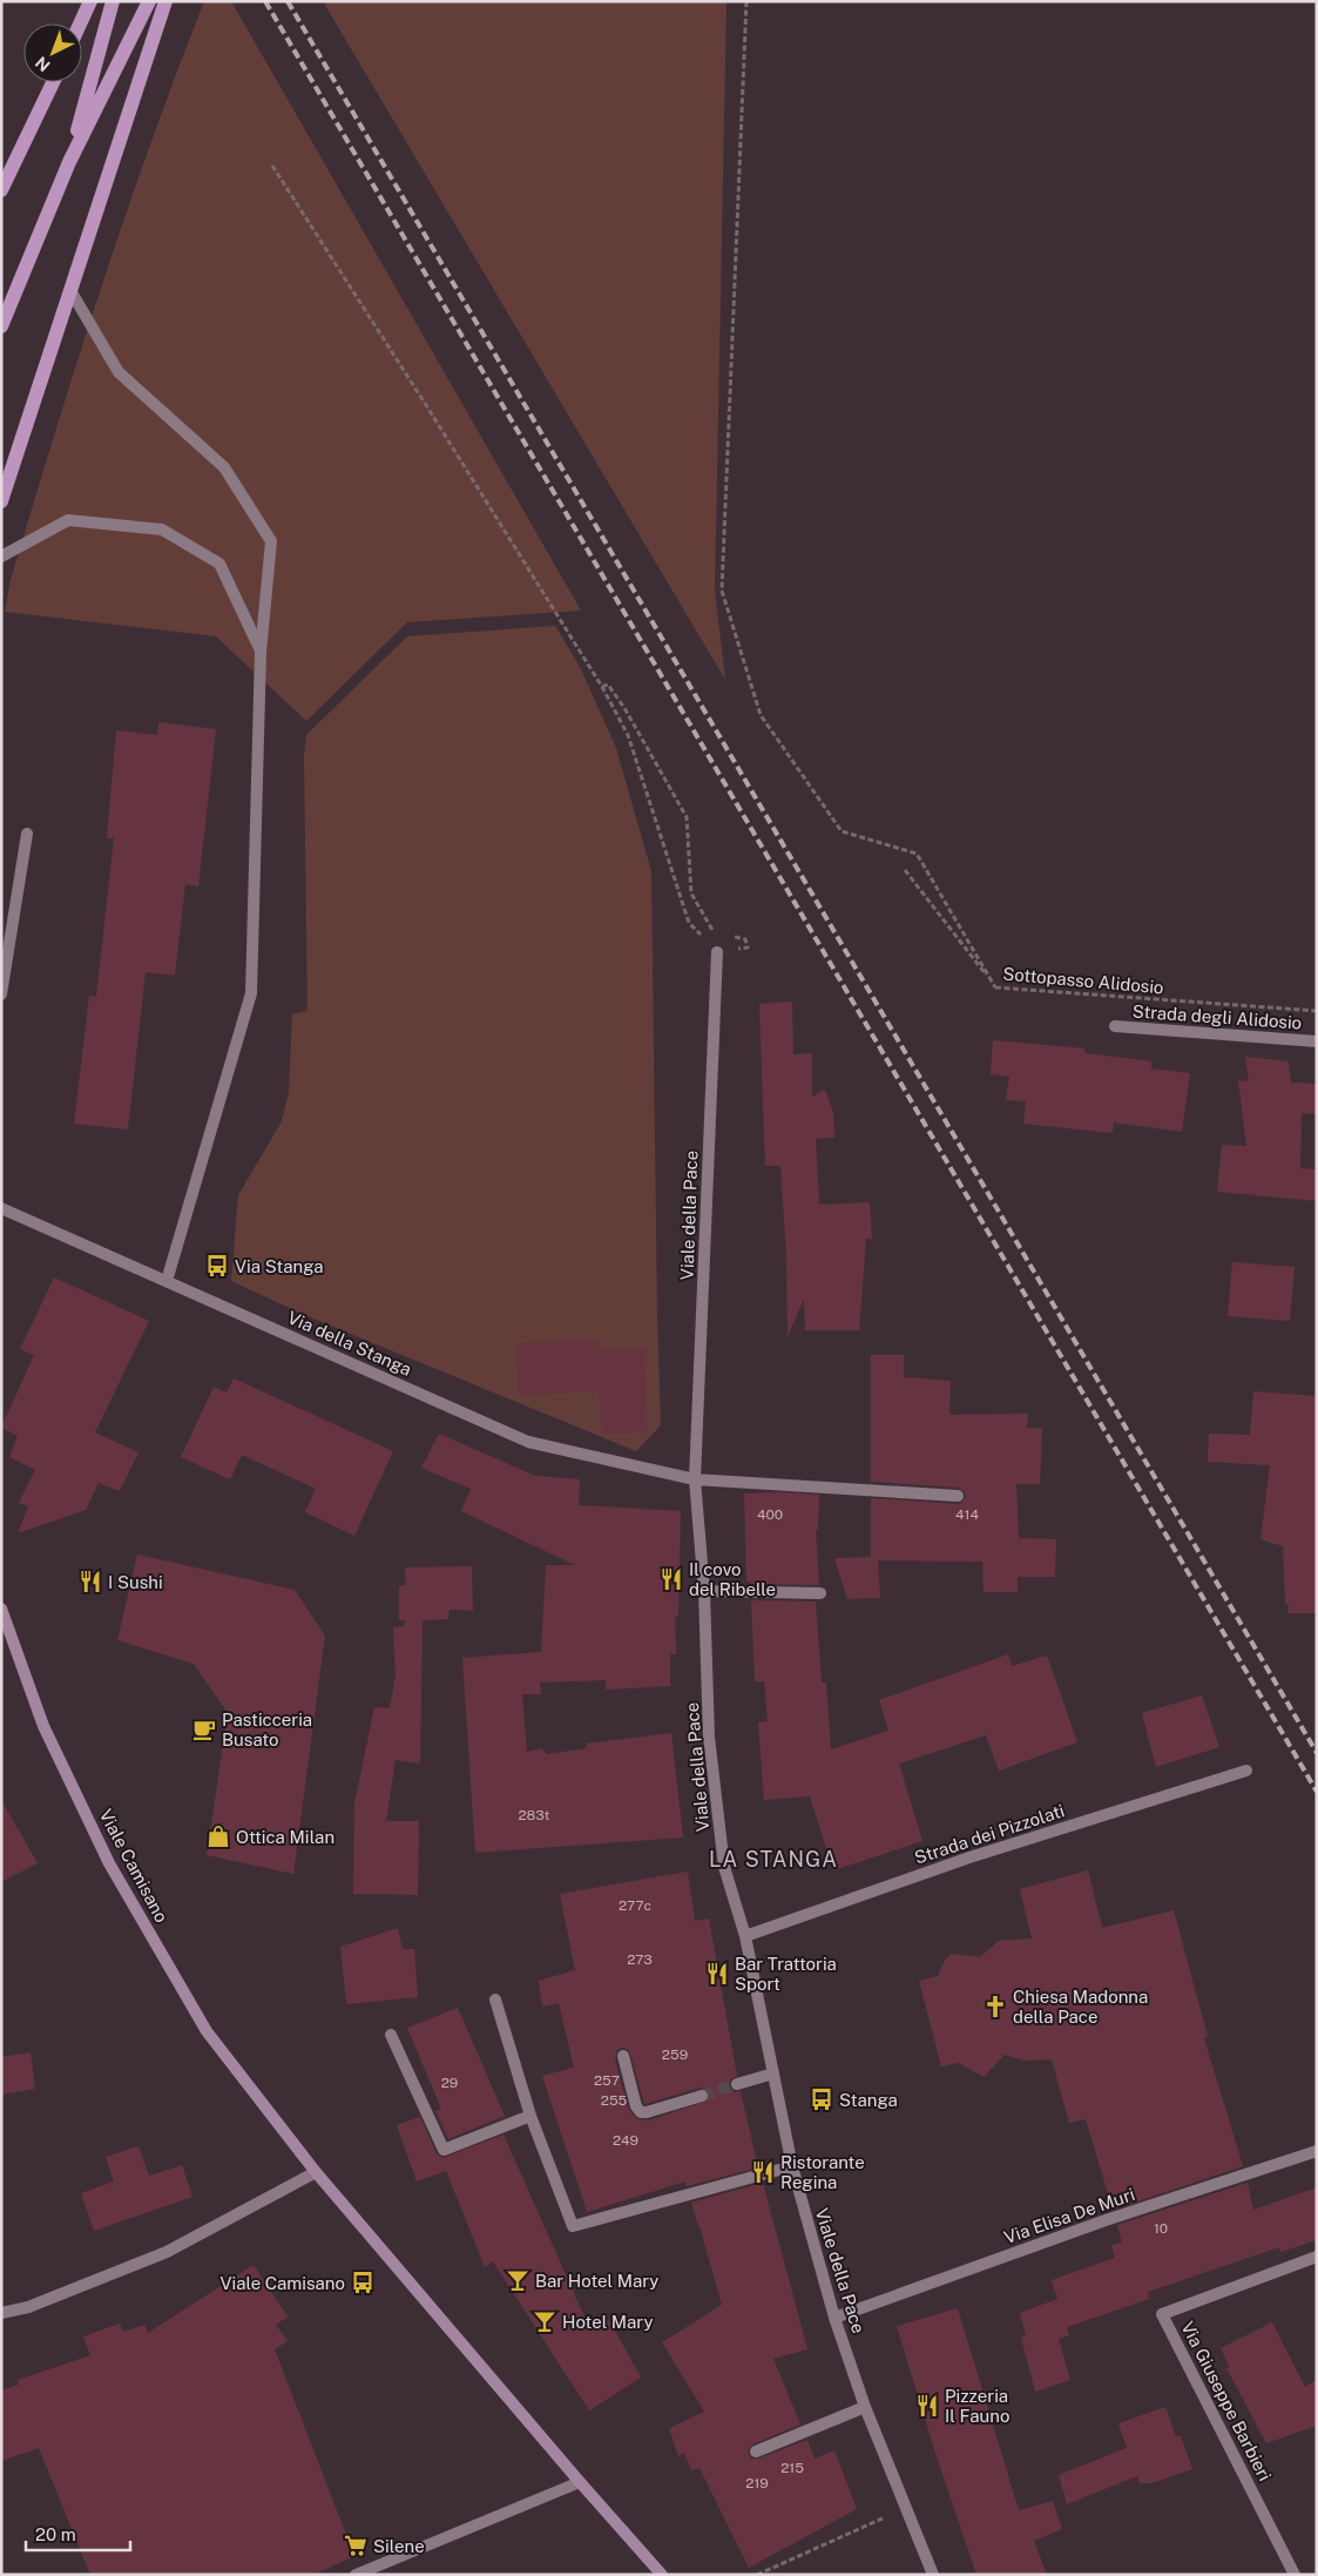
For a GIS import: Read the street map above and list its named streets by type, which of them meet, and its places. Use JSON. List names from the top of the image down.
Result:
{
  "streets": {
    "main road": ["Viale Camisano"],
    "street": [
      "Strada degli Alidosio",
      "Viale della Pace",
      "Via della Stanga",
      "Strada dei Pizzolati",
      "Via Elisa De Muri",
      "Via Giuseppe Barbieri"
    ],
    "path": ["Sottopasso Alidosio"]
  },
  "crossings": [
    ["Viale della Pace", "Via della Stanga"],
    ["Viale della Pace", "Strada dei Pizzolati"],
    ["Viale della Pace", "Via Elisa De Muri"]
  ],
  "districts": ["LA STANGA"],
  "places": {
    "bus stop": ["Via Stanga", "Stanga", "Viale Camisano"],
    "restaurant": [
      "Il covo del Ribelle",
      "I Sushi",
      "Bar Trattoria Sport",
      "Ristorante Regina",
      "Pizzeria Il Fauno"
    ],
    "cafe": ["Pasticceria Busato"],
    "shop": ["Ottica Milan"],
    "church": ["Chiesa Madonna della Pace"],
    "bar": ["Bar Hotel Mary", "Hotel Mary"],
    "supermarket": ["Silene"]
  },
  "house_numbers": [
    "400",
    "414",
    "283t",
    "277c",
    "273",
    "259",
    "257",
    "29",
    "255",
    "249",
    "10",
    "215",
    "219"
  ],
  "scale_bar": "20 m",
  "north": "bottom left"
}
